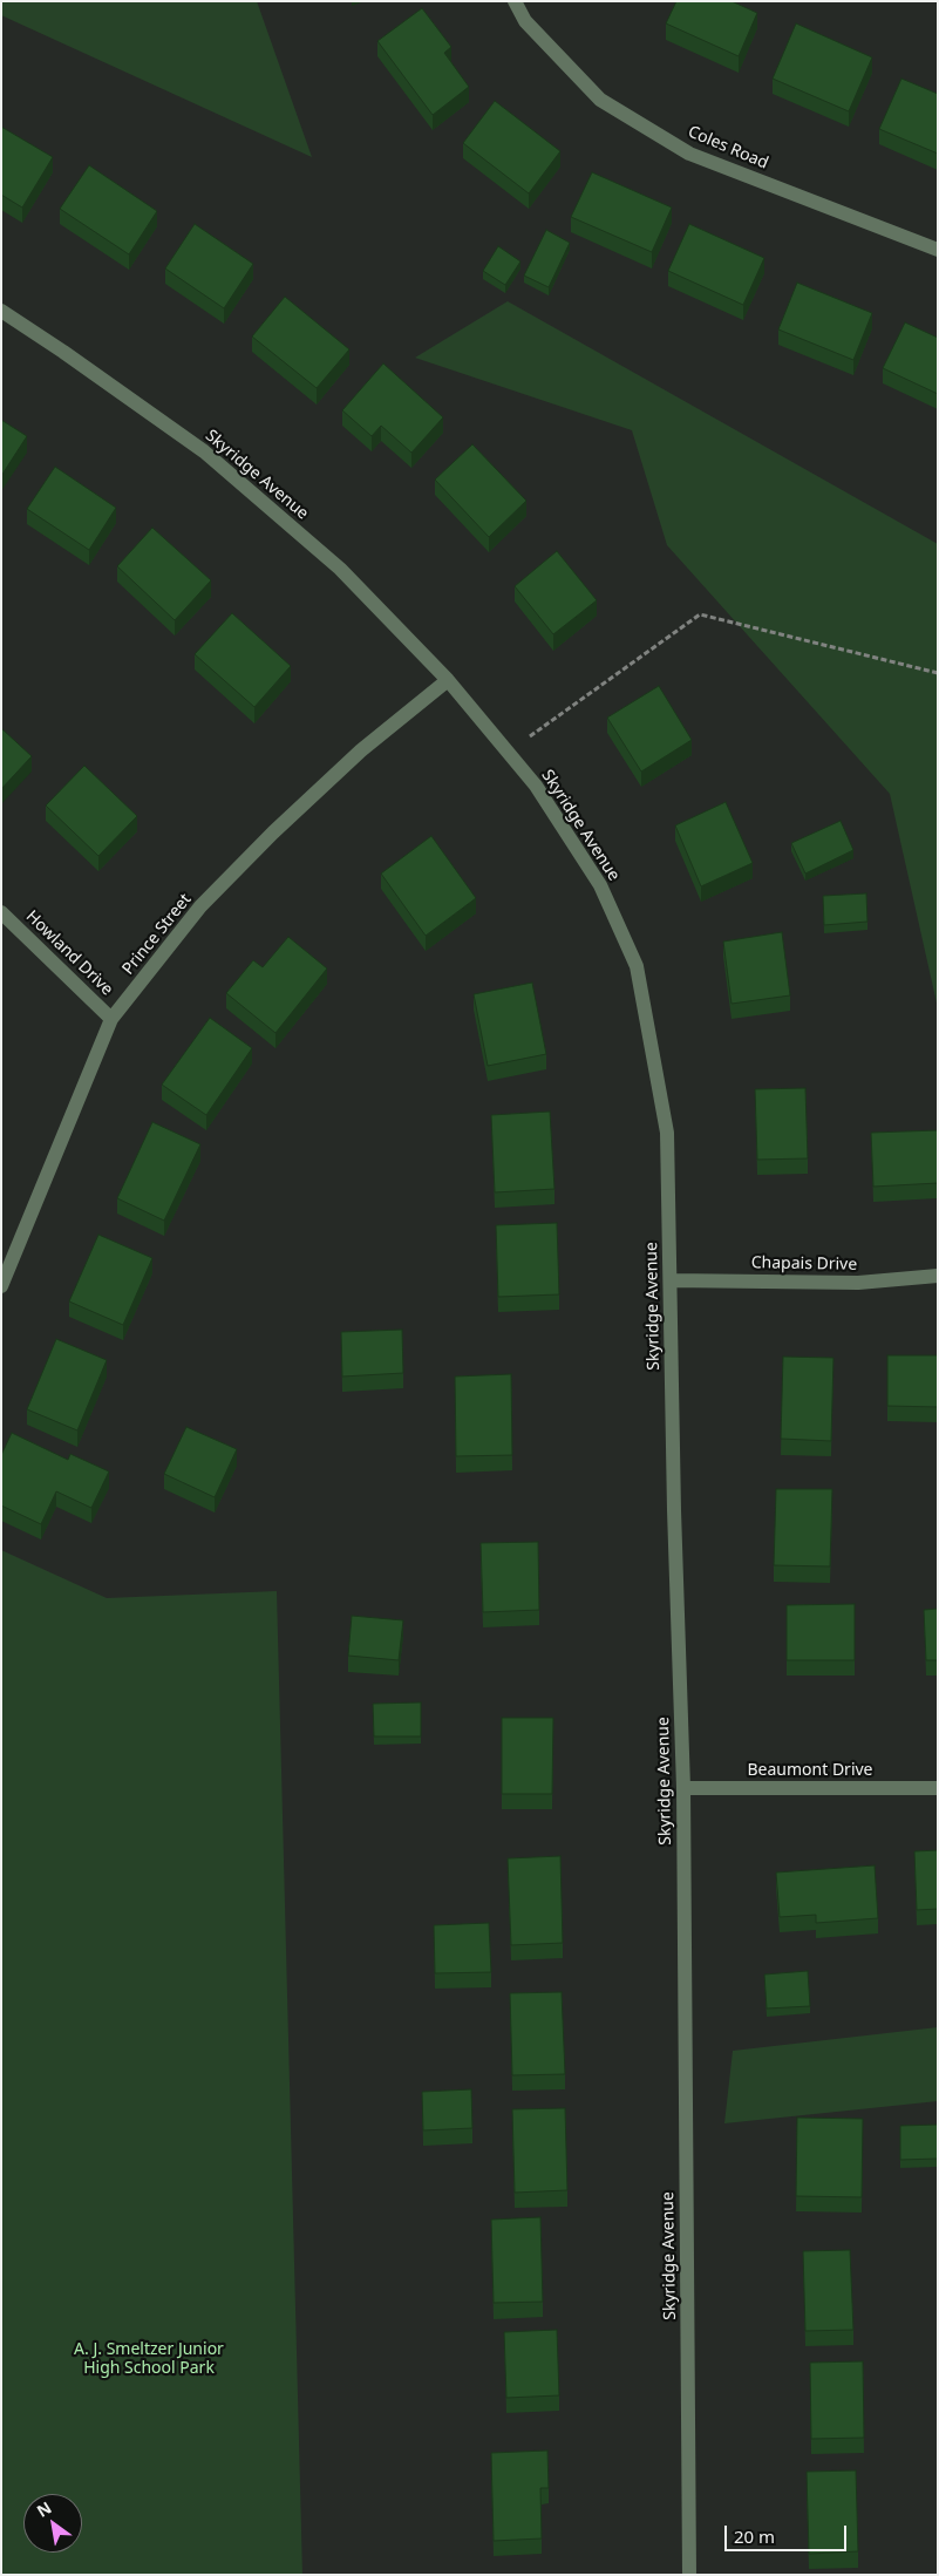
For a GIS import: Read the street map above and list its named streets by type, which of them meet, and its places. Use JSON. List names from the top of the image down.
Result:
{
  "streets": {
    "street": [
      "Coles Road",
      "Skyridge Avenue",
      "Prince Street",
      "Howland Drive",
      "Chapais Drive",
      "Beaumont Drive"
    ]
  },
  "crossings": [
    ["Skyridge Avenue", "Prince Street"],
    ["Skyridge Avenue", "Chapais Drive"],
    ["Skyridge Avenue", "Beaumont Drive"],
    ["Prince Street", "Howland Drive"]
  ],
  "parks": ["A. J. Smeltzer Junior High School Park"],
  "scale_bar": "20 m",
  "north": "top left"
}
